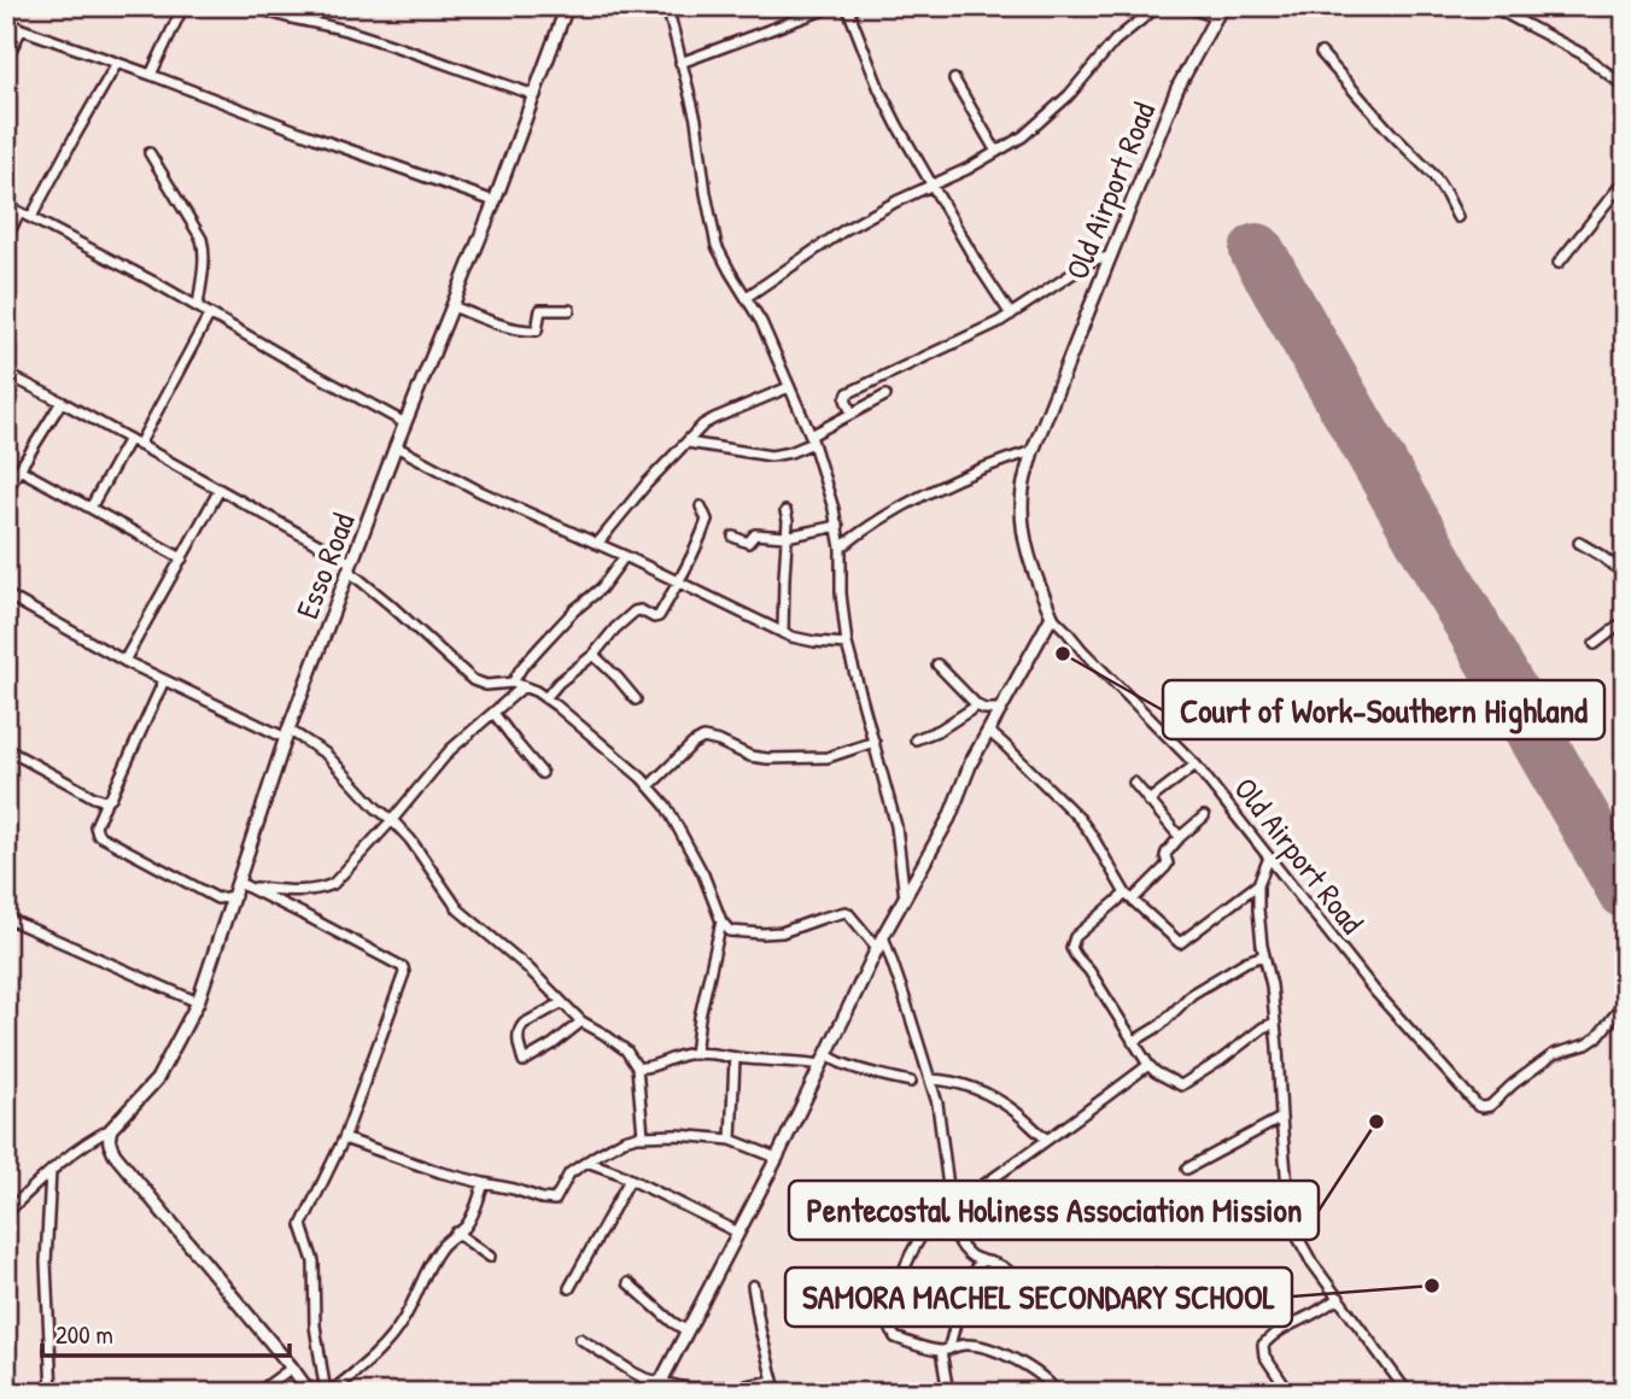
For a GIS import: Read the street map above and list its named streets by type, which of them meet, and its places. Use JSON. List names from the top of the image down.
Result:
{
  "streets": {
    "street": ["Old Airport Road", "Esso Road"]
  },
  "places": ["Court of Work-Southern Highland", "Pentecostal Holiness Association Mission", "SAMORA MACHEL SECONDARY SCHOOL"],
  "scale_bar": "200 m"
}
